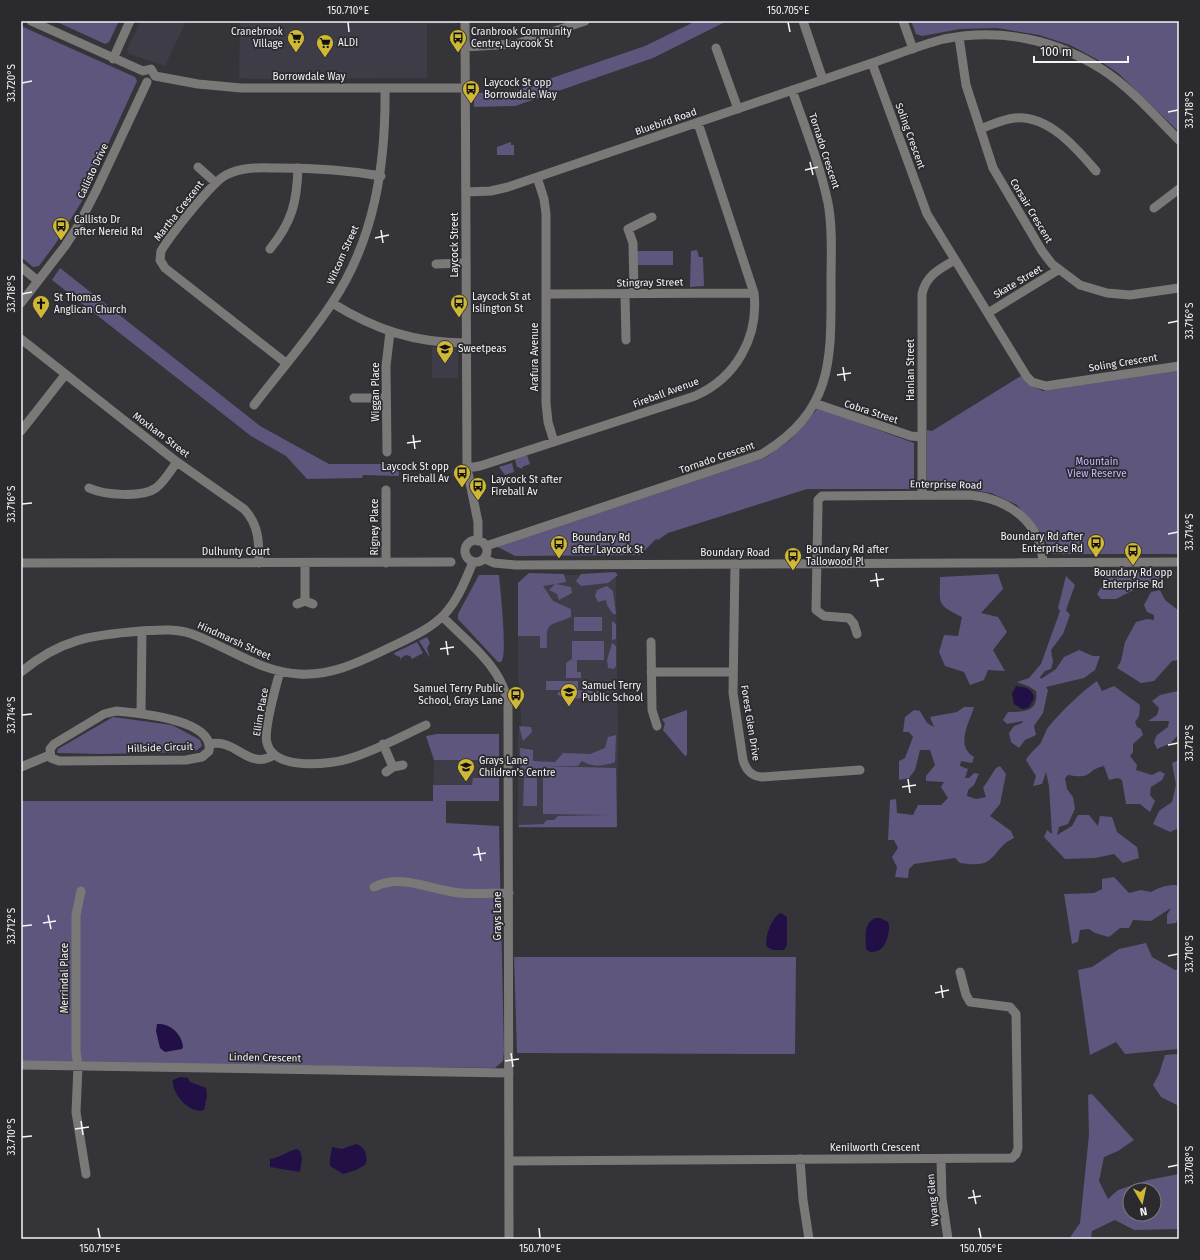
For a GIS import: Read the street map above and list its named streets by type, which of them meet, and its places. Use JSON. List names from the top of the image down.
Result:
{
  "streets": {
    "street": [
      "Borrowdale Way",
      "Bluebird Road",
      "Soling Crescent",
      "Tornado Crescent",
      "Callisto Drive",
      "Martha Crescent",
      "Corsair Crescent",
      "Laycock Street",
      "Witcom Street",
      "Skate Street",
      "Stingray Street",
      "Arafura Avenue",
      "Hanlan Street",
      "Wiggan Place",
      "Fireball Avenue",
      "Cobra Street",
      "Moxham Street",
      "Enterprise Road",
      "Rigney Place",
      "Dulhunty Court",
      "Boundary Road",
      "Hindmarsh Street",
      "Ellim Place",
      "Forest Glen Drive",
      "Hillside Circuit",
      "Grays Lane",
      "Merrindal Place",
      "Linden Crescent",
      "Kenilworth Crescent",
      "Wyang Glen"
    ]
  },
  "crossings": [
    ["Borrowdale Way", "Callisto Drive"],
    ["Borrowdale Way", "Laycock Street"],
    ["Borrowdale Way", "Witcom Street"],
    ["Bluebird Road", "Soling Crescent"],
    ["Bluebird Road", "Tornado Crescent"],
    ["Bluebird Road", "Laycock Street"],
    ["Bluebird Road", "Arafura Avenue"],
    ["Bluebird Road", "Fireball Avenue"],
    ["Soling Crescent", "Skate Street"],
    ["Soling Crescent", "Hanlan Street"],
    ["Tornado Crescent", "Laycock Street"],
    ["Tornado Crescent", "Cobra Street"],
    ["Tornado Crescent", "Boundary Road"],
    ["Tornado Crescent", "Hindmarsh Street"],
    ["Martha Crescent", "Witcom Street"],
    ["Corsair Crescent", "Skate Street"],
    ["Laycock Street", "Fireball Avenue"],
    ["Laycock Street", "Boundary Road"],
    ["Laycock Street", "Hindmarsh Street"],
    ["Stingray Street", "Arafura Avenue"],
    ["Stingray Street", "Fireball Avenue"],
    ["Arafura Avenue", "Fireball Avenue"],
    ["Hanlan Street", "Cobra Street"],
    ["Hanlan Street", "Enterprise Road"],
    ["Moxham Street", "Dulhunty Court"],
    ["Enterprise Road", "Boundary Road"],
    ["Rigney Place", "Dulhunty Court"],
    ["Boundary Road", "Hindmarsh Street"],
    ["Boundary Road", "Forest Glen Drive"],
    ["Hindmarsh Street", "Ellim Place"],
    ["Hindmarsh Street", "Grays Lane"],
    ["Grays Lane", "Linden Crescent"],
    ["Grays Lane", "Kenilworth Crescent"],
    ["Merrindal Place", "Linden Crescent"],
    ["Kenilworth Crescent", "Wyang Glen"]
  ],
  "parks": ["Mountain View Reserve"],
  "places": {
    "supermarket": ["Cranebrook Village", "ALDI"],
    "bus stop": [
      "Cranbrook Community Centre, Laycook St",
      "Laycock St opp Borrowdale Way",
      "Callisto Dr after Nereid Rd",
      "Laycock St at Islington St",
      "Laycock St opp Fireball Av",
      "Laycock St after Fireball Av",
      "Boundary Rd after Enterprise Rd",
      "Boundary Rd after Laycock St",
      "Boundary Rd opp Enterprise Rd",
      "Boundary Rd after Tallowood Pl",
      "Samuel Terry Public School, Grays Lane"
    ],
    "church": ["St Thomas Anglican Church"],
    "school or university": ["Sweetpeas", "Samuel Terry Public School", "Grays Lane Children's Centre"]
  },
  "scale_bar": "100 m",
  "north": "bottom",
  "coordinates": [
    "150.710°E",
    "150.705°E",
    "33.720°S",
    "33.718°S",
    "33.716°S",
    "33.714°S",
    "33.712°S",
    "33.710°S",
    "33.708°S",
    "150.715°E"
  ]
}
